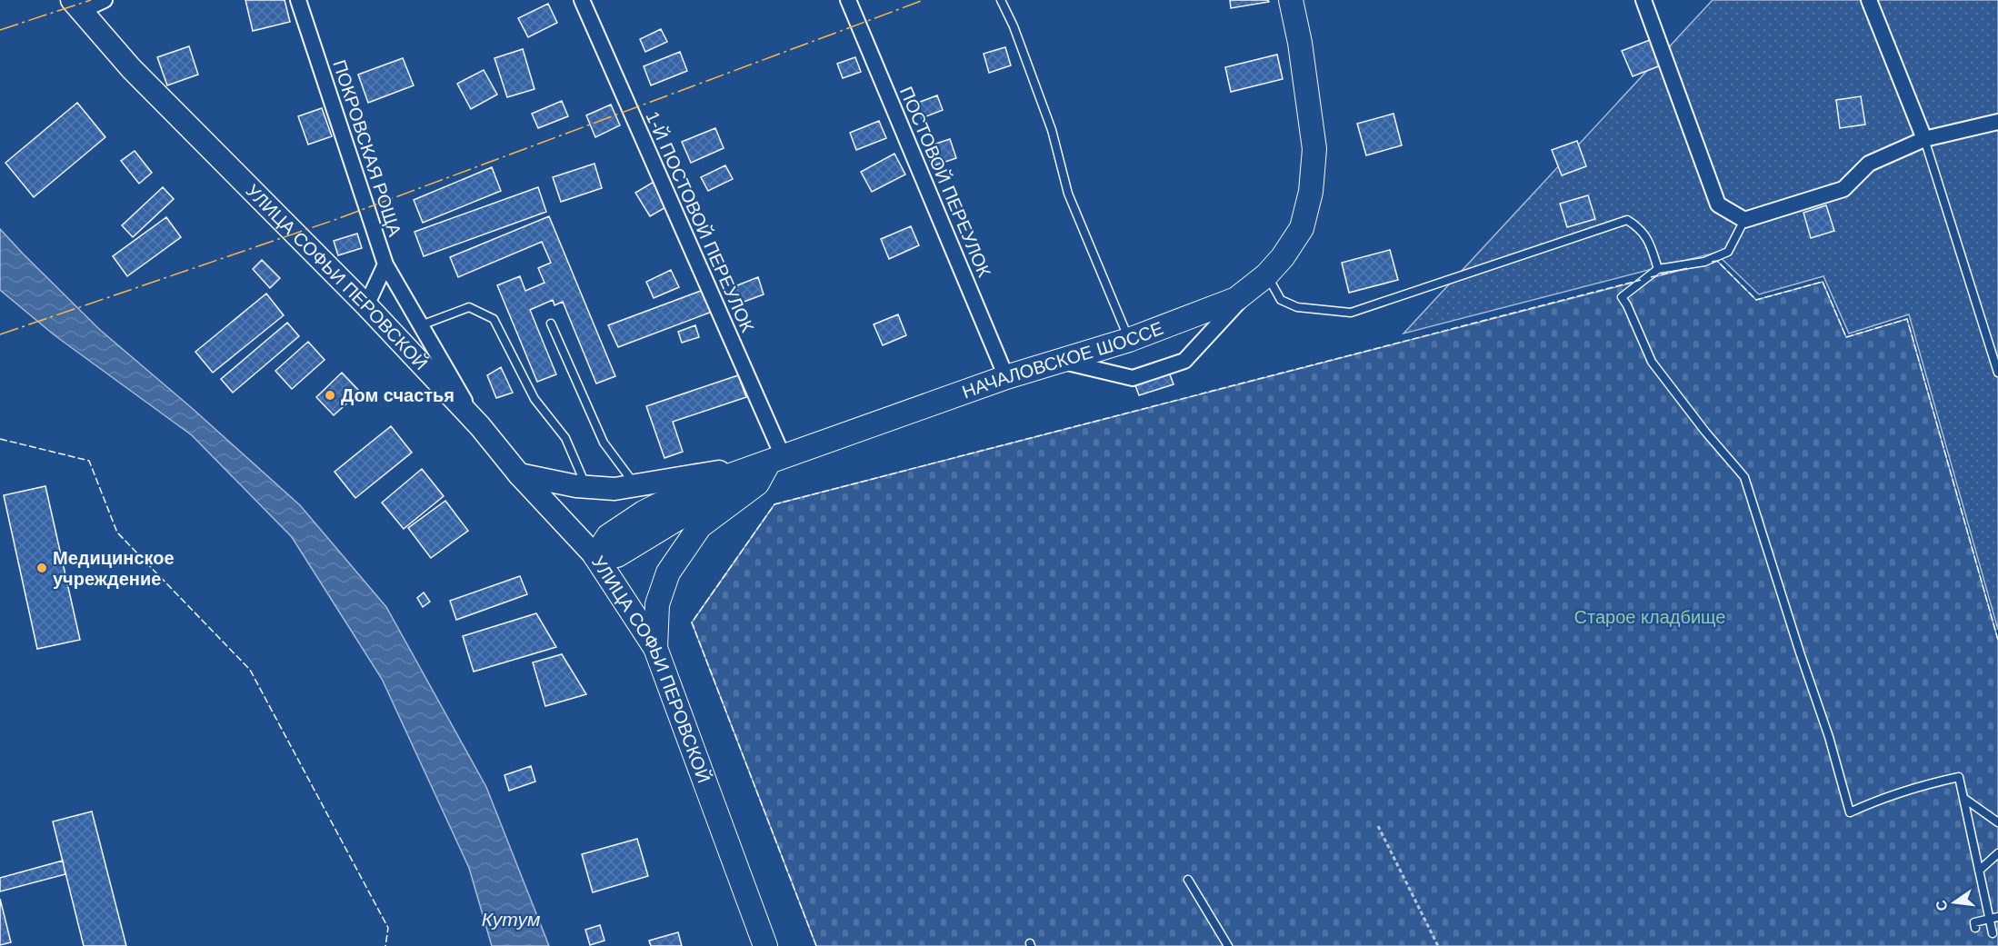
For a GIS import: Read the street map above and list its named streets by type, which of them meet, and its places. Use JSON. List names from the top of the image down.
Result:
{
  "streets": {
    "main road": ["УЛИЦА СОФЬИ ПЕРОВСКОЙ", "НАЧАЛОВСКОЕ ШОССЕ"],
    "street": ["ПОКРОВСКАЯ РОЩА", "ПОСТОВОЙ ПЕРЕУЛОК", "1-Й ПОСТОВОЙ ПЕРЕУЛОК"]
  },
  "crossings": [
    ["ПОКРОВСКАЯ РОЩА", "УЛИЦА СОФЬИ ПЕРОВСКОЙ"],
    ["ПОСТОВОЙ ПЕРЕУЛОК", "НАЧАЛОВСКОЕ ШОССЕ"],
    ["1-Й ПОСТОВОЙ ПЕРЕУЛОК", "НАЧАЛОВСКОЕ ШОССЕ"],
    ["УЛИЦА СОФЬИ ПЕРОВСКОЙ", "НАЧАЛОВСКОЕ ШОССЕ"]
  ],
  "water": ["Кутум"],
  "parks": ["Старое кладбище"],
  "places": ["Дом счастья", "Медицинское учреждение"],
  "north": "left"
}
